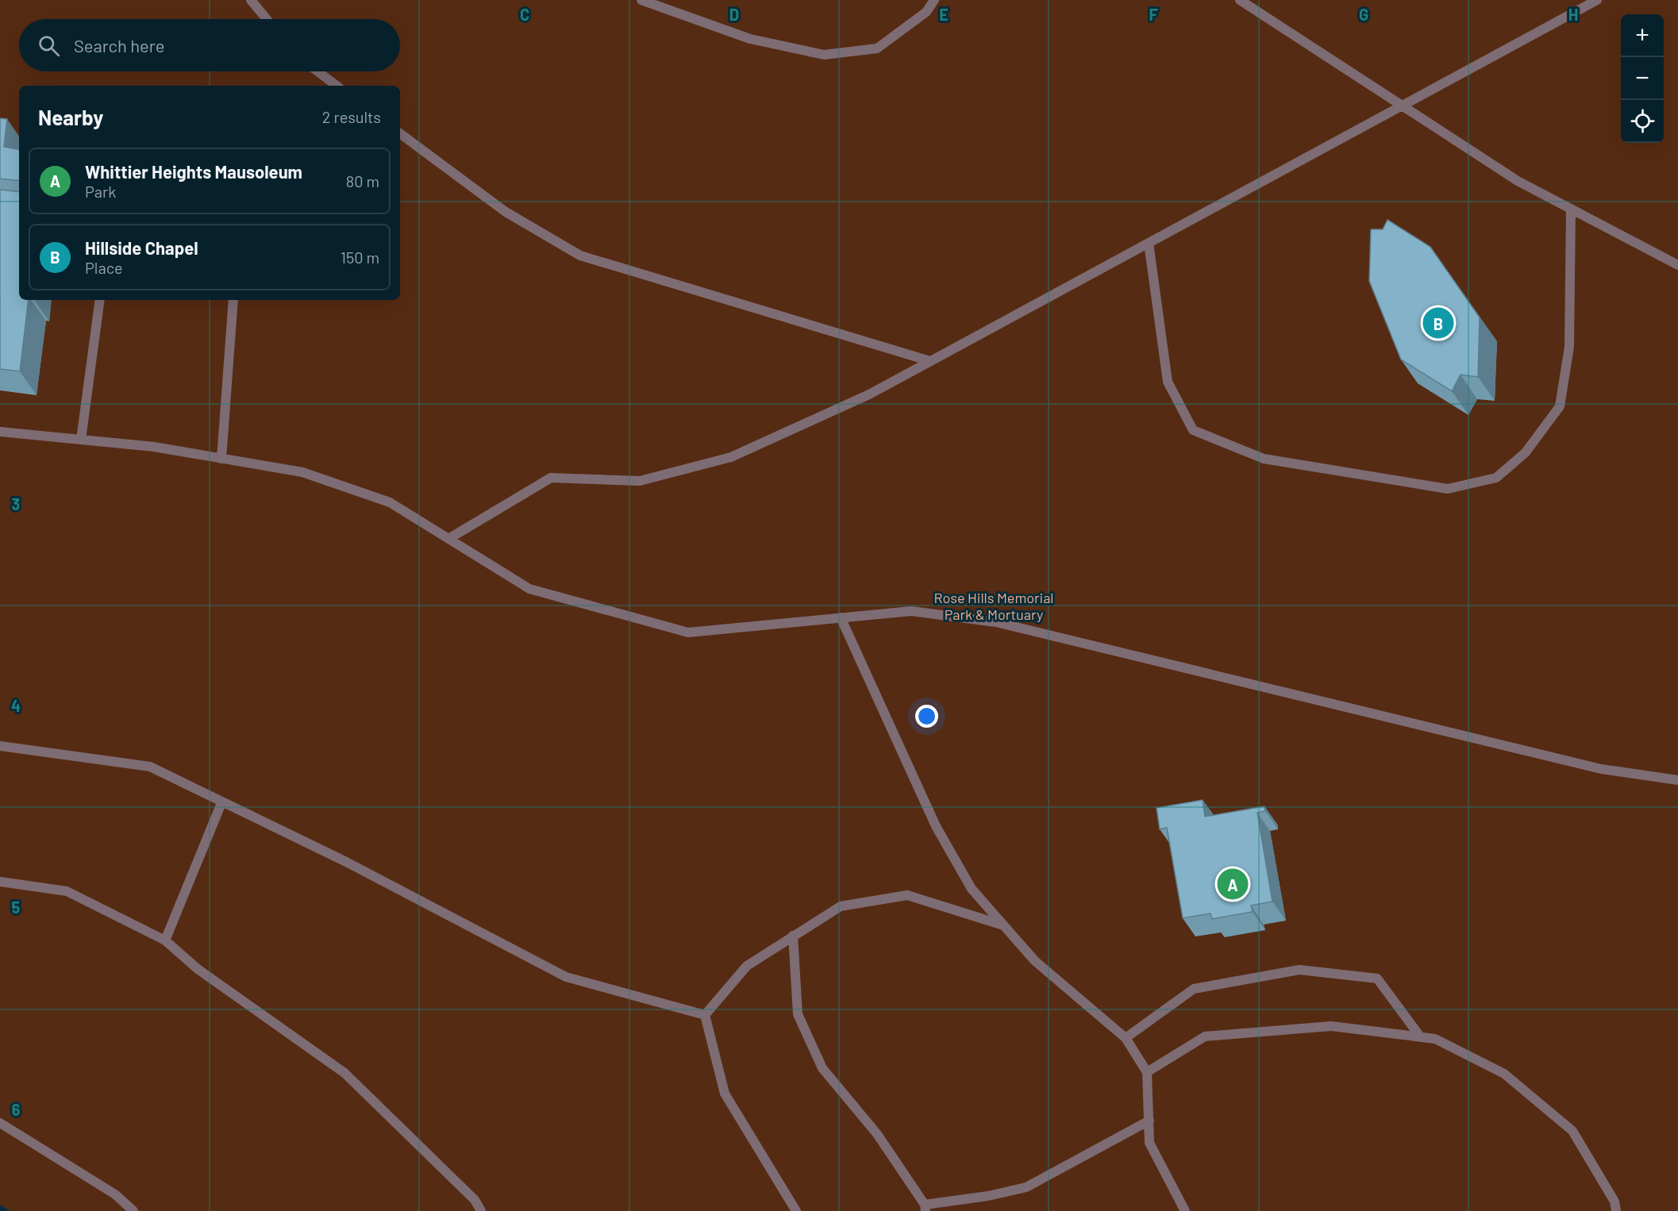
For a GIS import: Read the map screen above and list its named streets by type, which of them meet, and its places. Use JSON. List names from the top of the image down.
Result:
{
  "parks": ["Rose Hills Memorial Park & Mortuary"],
  "page": {
    "map_buttons": ["+", "−"],
    "search": "Search here",
    "heading": ["Nearby", "2 results"],
    "list": [
      {
        "mark": "A",
        "name": "Whittier Heights Mausoleum",
        "note": "Park",
        "value": "80 m"
      },
      {
        "mark": "B",
        "name": "Hillside Chapel",
        "note": "Place",
        "value": "150 m"
      }
    ],
    "pins": ["B", "A"]
  },
  "grid": {
    "columns": [
      "C",
      "D",
      "E",
      "F",
      "G",
      "H"
    ],
    "rows": [
      "3",
      "4",
      "5",
      "6"
    ]
  }
}
